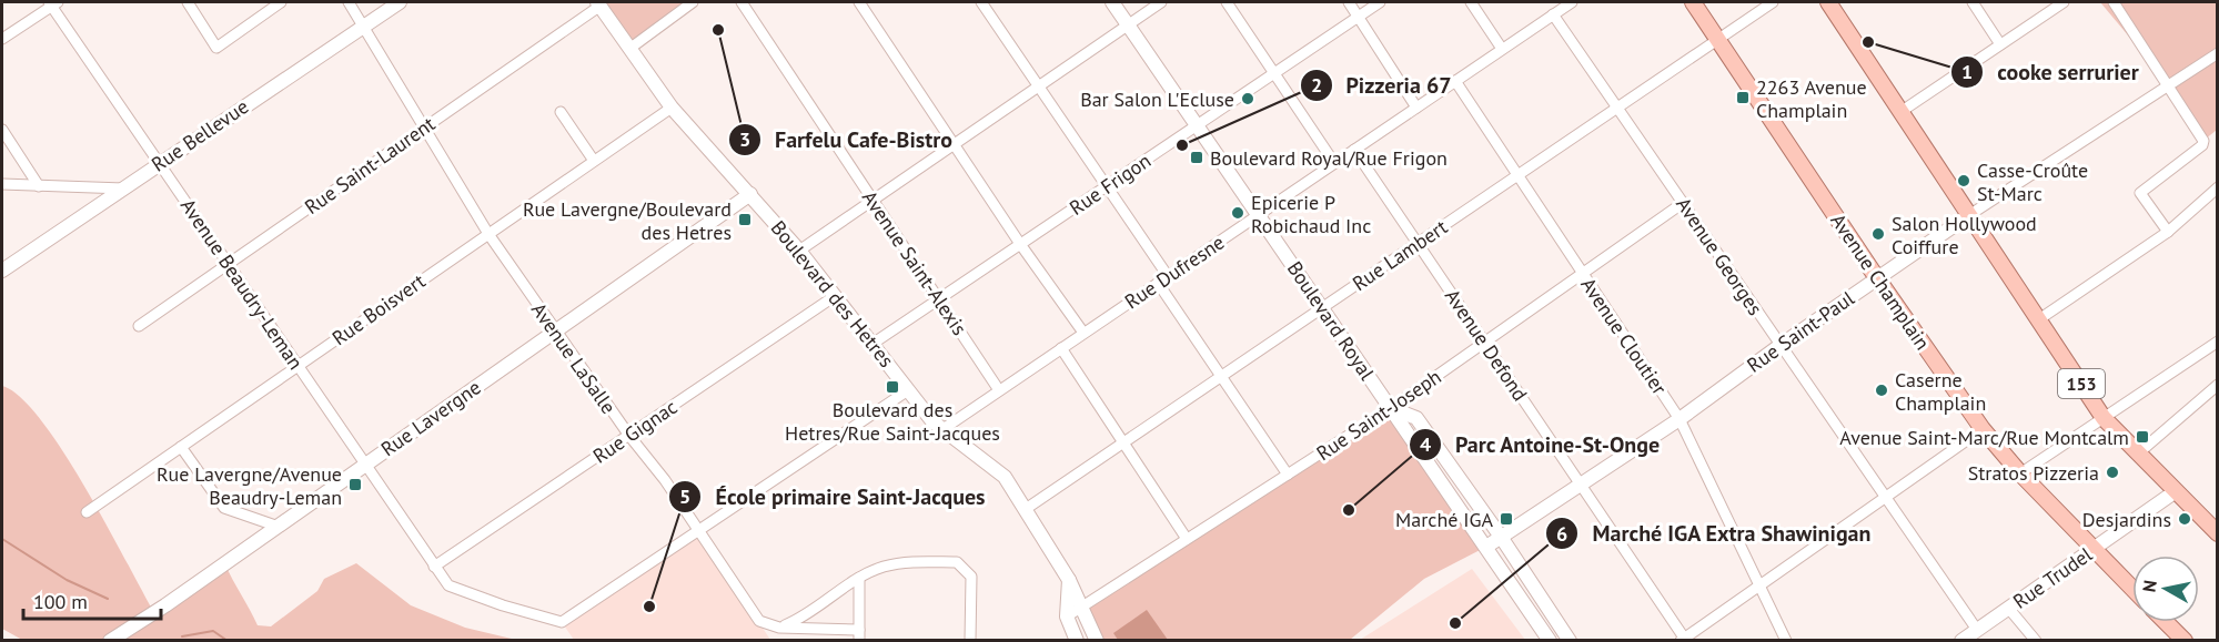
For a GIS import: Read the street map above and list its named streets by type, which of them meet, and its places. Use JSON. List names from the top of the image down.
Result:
{
  "streets": {
    "main road": ["Avenue Champlain", "153"],
    "street": [
      "Rue Bellevue",
      "Rue Saint-Laurent",
      "Rue Frigon",
      "Rue Lambert",
      "Avenue Georges",
      "Avenue Saint-Alexis",
      "Rue Dufresne",
      "Avenue Beaudry-Leman",
      "Boulevard des Hetres",
      "Rue Boisvert",
      "Boulevard Royal",
      "Rue Saint-Paul",
      "Avenue Cloutier",
      "Avenue Defond",
      "Avenue LaSalle",
      "Rue Saint-Joseph",
      "Rue Lavergne",
      "Rue Gignac",
      "Rue Trudel"
    ]
  },
  "crossings": [
    ["Rue Bellevue", "Avenue Beaudry-Leman"],
    ["Rue Bellevue", "Avenue LaSalle"],
    ["Rue Saint-Laurent", "Avenue Beaudry-Leman"],
    ["Rue Saint-Laurent", "Boulevard des Hetres"],
    ["Rue Saint-Laurent", "Avenue LaSalle"],
    ["Rue Frigon", "Avenue Saint-Alexis"],
    ["Rue Frigon", "Boulevard des Hetres"],
    ["Rue Frigon", "Boulevard Royal"],
    ["Rue Lambert", "Avenue Georges"],
    ["Rue Lambert", "Avenue Champlain"],
    ["Rue Lambert", "Boulevard des Hetres"],
    ["Rue Lambert", "Boulevard Royal"],
    ["Rue Lambert", "Avenue Cloutier"],
    ["Rue Lambert", "Avenue Defond"],
    ["Avenue Georges", "Rue Dufresne"],
    ["Avenue Georges", "Rue Saint-Paul"],
    ["Avenue Georges", "Rue Saint-Joseph"],
    ["Avenue Georges", "Rue Trudel"],
    ["Avenue Saint-Alexis", "Rue Dufresne"],
    ["Rue Dufresne", "Boulevard des Hetres"],
    ["Rue Dufresne", "Boulevard Royal"],
    ["Rue Dufresne", "Avenue Cloutier"],
    ["Rue Dufresne", "Avenue Defond"],
    ["Avenue Champlain", "Rue Saint-Paul"],
    ["Avenue Champlain", "Rue Trudel"],
    ["Avenue Beaudry-Leman", "Rue Boisvert"],
    ["Avenue Beaudry-Leman", "Avenue LaSalle"],
    ["Avenue Beaudry-Leman", "Rue Lavergne"],
    ["Avenue Beaudry-Leman", "Rue Gignac"],
    ["Boulevard des Hetres", "Rue Boisvert"],
    ["Boulevard des Hetres", "Rue Saint-Joseph"],
    ["Boulevard des Hetres", "Rue Lavergne"],
    ["Boulevard des Hetres", "Rue Gignac"],
    ["Rue Boisvert", "Avenue LaSalle"],
    ["Boulevard Royal", "Rue Saint-Paul"],
    ["Boulevard Royal", "Rue Saint-Joseph"],
    ["Rue Saint-Paul", "Avenue Cloutier"],
    ["Rue Saint-Paul", "Avenue Defond"],
    ["Rue Saint-Paul", "153"],
    ["Avenue Cloutier", "Rue Saint-Joseph"],
    ["Avenue Defond", "Rue Saint-Joseph"],
    ["Avenue LaSalle", "Rue Lavergne"],
    ["Avenue LaSalle", "Rue Gignac"],
    ["153", "Rue Trudel"]
  ],
  "places": {
    "other": [
      "Farfelu Cafe-Bistro",
      "cooke serrurier",
      "Bar Salon L'Ecluse",
      "Pizzeria 67",
      "Casse-Croûte St-Marc",
      "Epicerie P Robichaud Inc",
      "Salon Hollywood Coiffure",
      "Caserne Champlain",
      "Stratos Pizzeria",
      "Parc Antoine-St-Onge",
      "Desjardins",
      "École primaire Saint-Jacques",
      "Marché IGA Extra Shawinigan"
    ],
    "transit": [
      "2263 Avenue Champlain",
      "Boulevard Royal/Rue Frigon",
      "Rue Lavergne/Boulevard des Hetres",
      "Boulevard des Hetres/Rue Saint-Jacques",
      "Avenue Saint-Marc/Rue Montcalm",
      "Rue Lavergne/Avenue Beaudry-Leman",
      "Marché IGA"
    ]
  },
  "scale_bar": "100 m",
  "north": "left"
}
